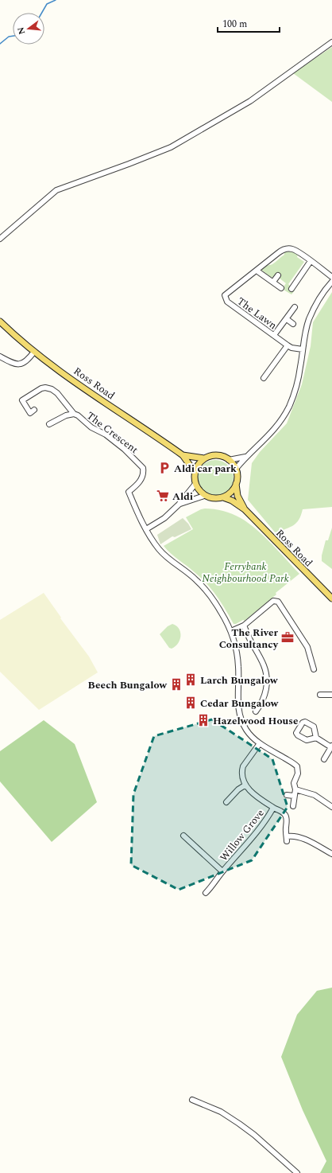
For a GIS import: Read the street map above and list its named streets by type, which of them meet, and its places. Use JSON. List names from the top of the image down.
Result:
{
  "streets": {
    "main road": ["Ross Road"],
    "street": ["The Lawn", "The Crescent", "Willow Grove"]
  },
  "parks": ["Ferrybank Neighbourhood Park"],
  "places": {
    "parking": ["Aldi car park"],
    "supermarket": ["Aldi"],
    "office": ["The River Consultancy"],
    "building": [
      "Larch Bungalow",
      "Beech Bungalow",
      "Cedar Bungalow",
      "Hazelwood House"
    ]
  },
  "scale_bar": "100 m",
  "north": "left"
}
